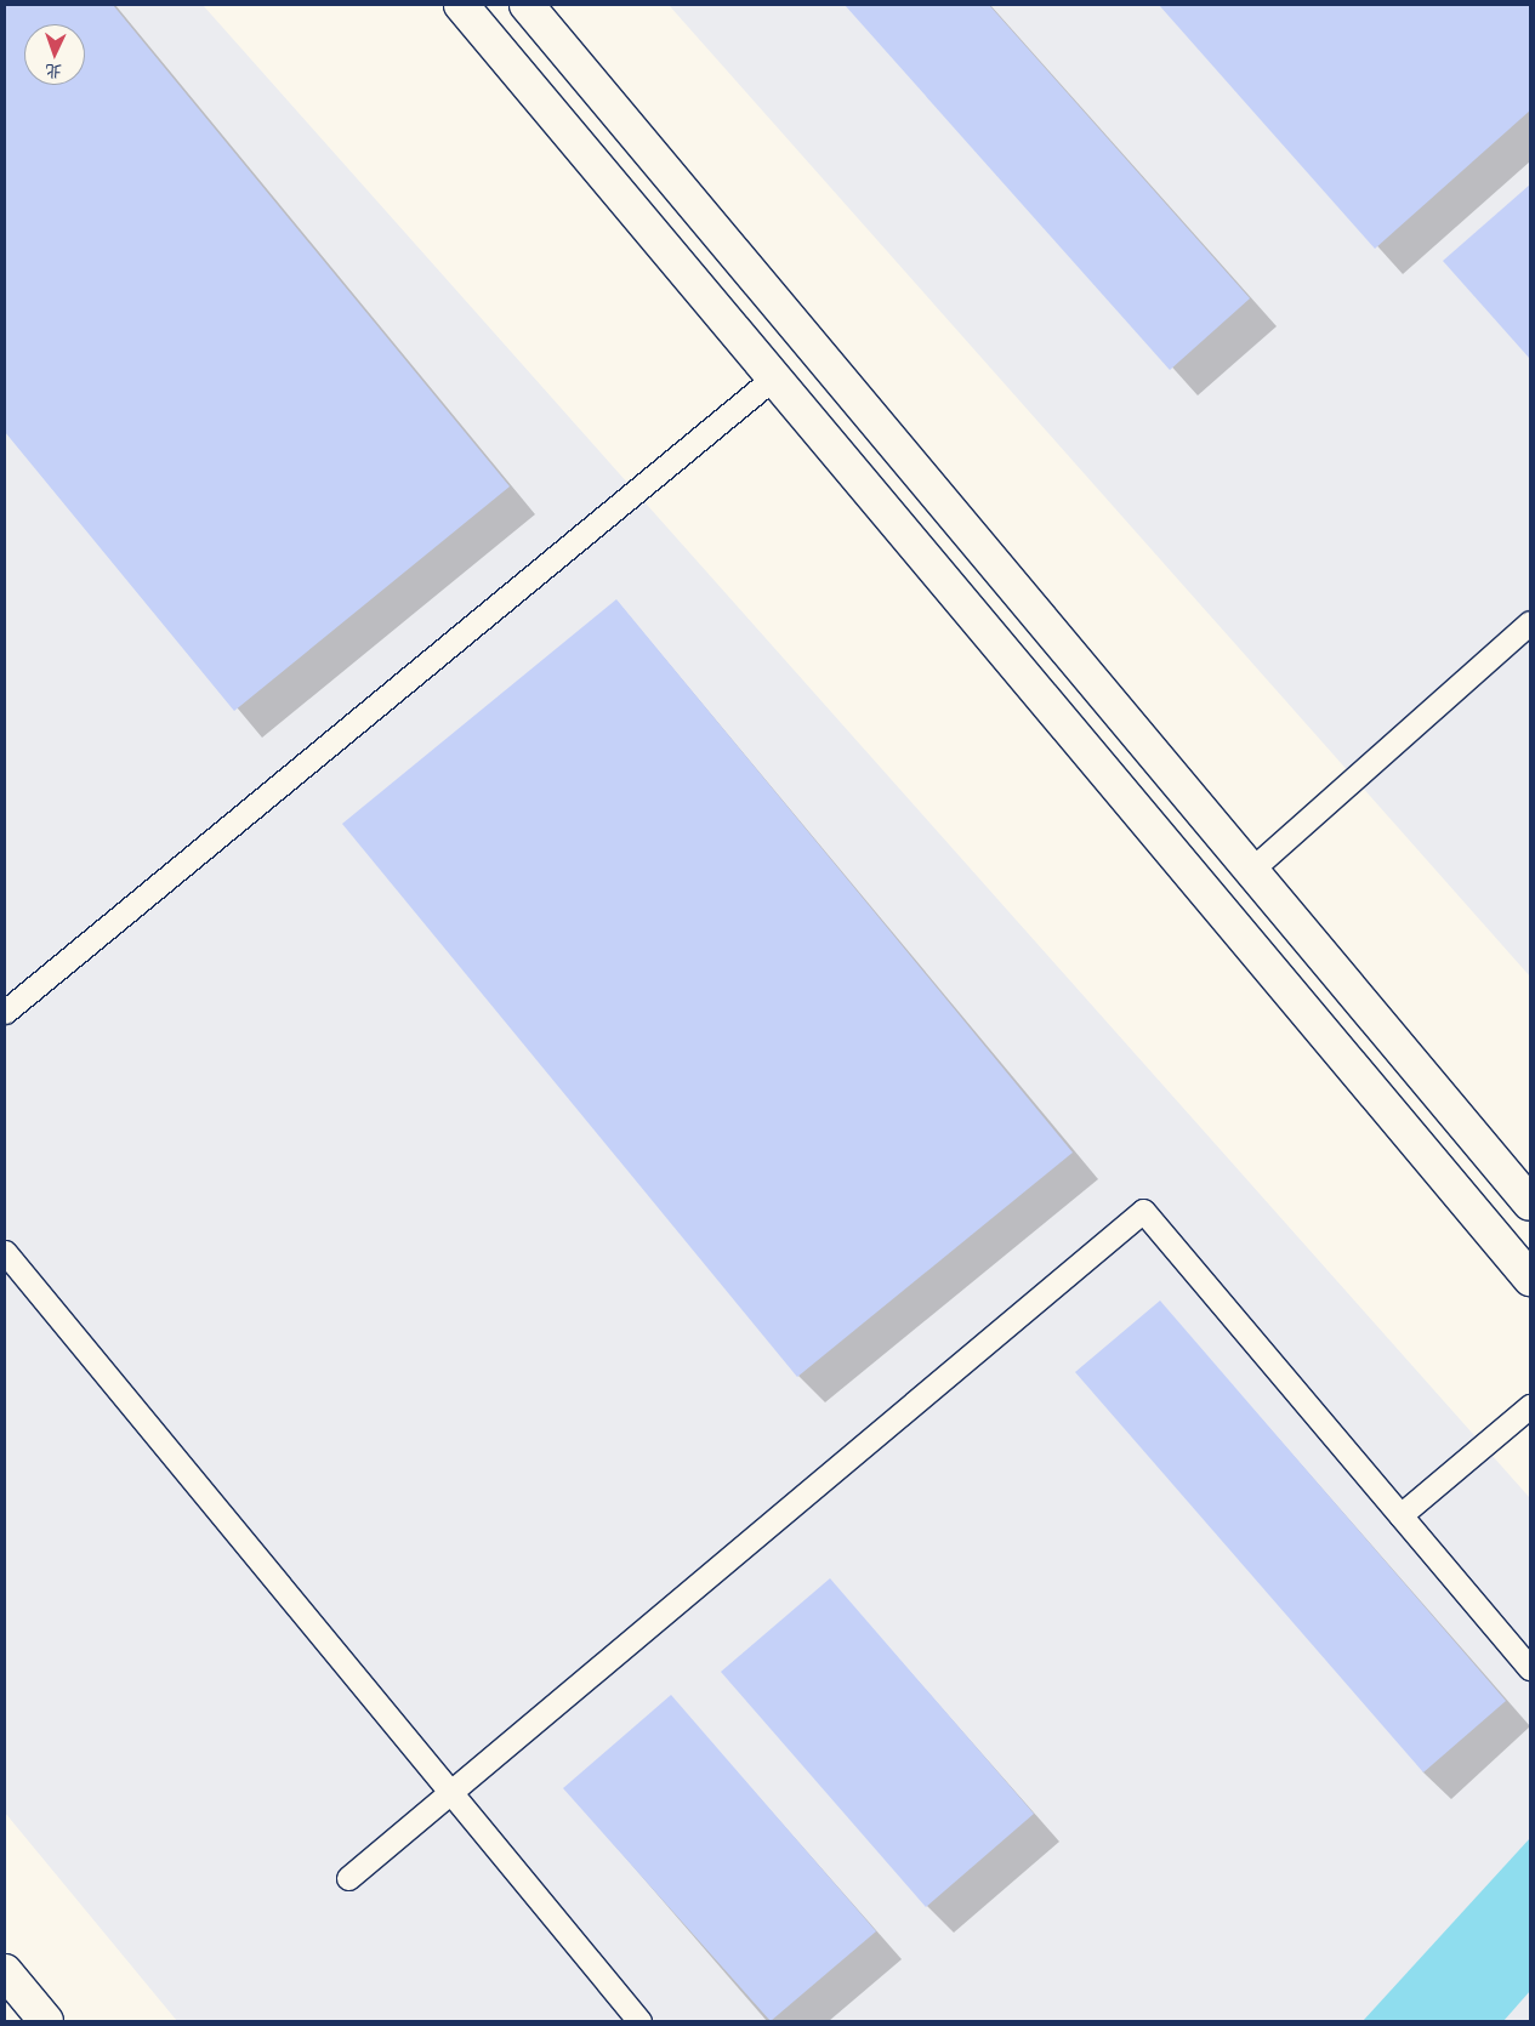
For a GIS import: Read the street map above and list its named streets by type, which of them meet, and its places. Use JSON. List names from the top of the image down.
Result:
{
  "north": "bottom"
}
